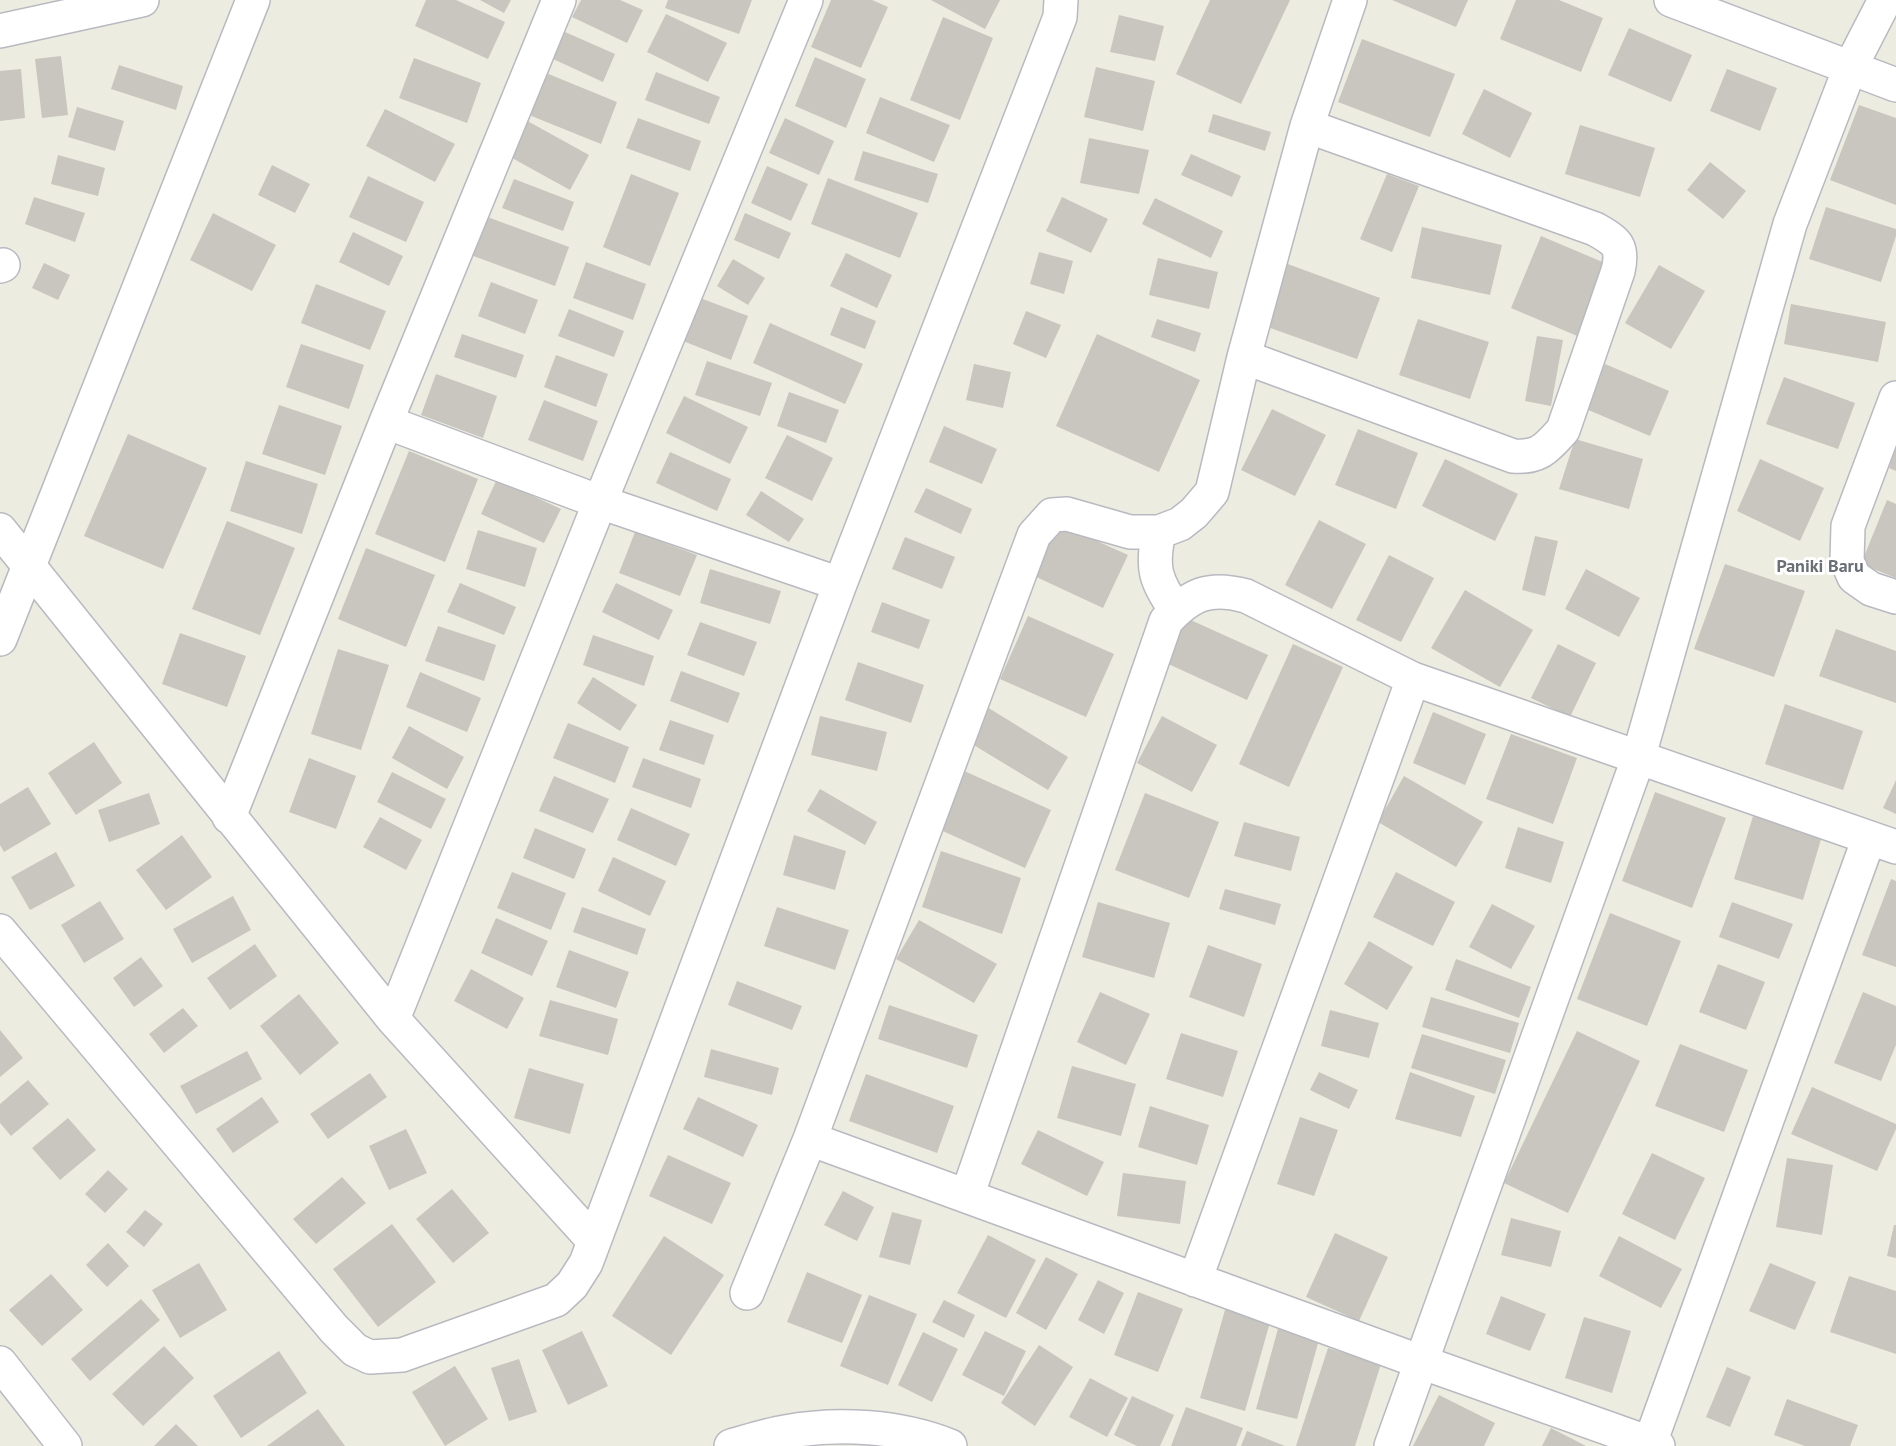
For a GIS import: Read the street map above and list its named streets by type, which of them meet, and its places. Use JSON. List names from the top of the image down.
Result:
{
  "districts": ["Paniki Baru"]
}
